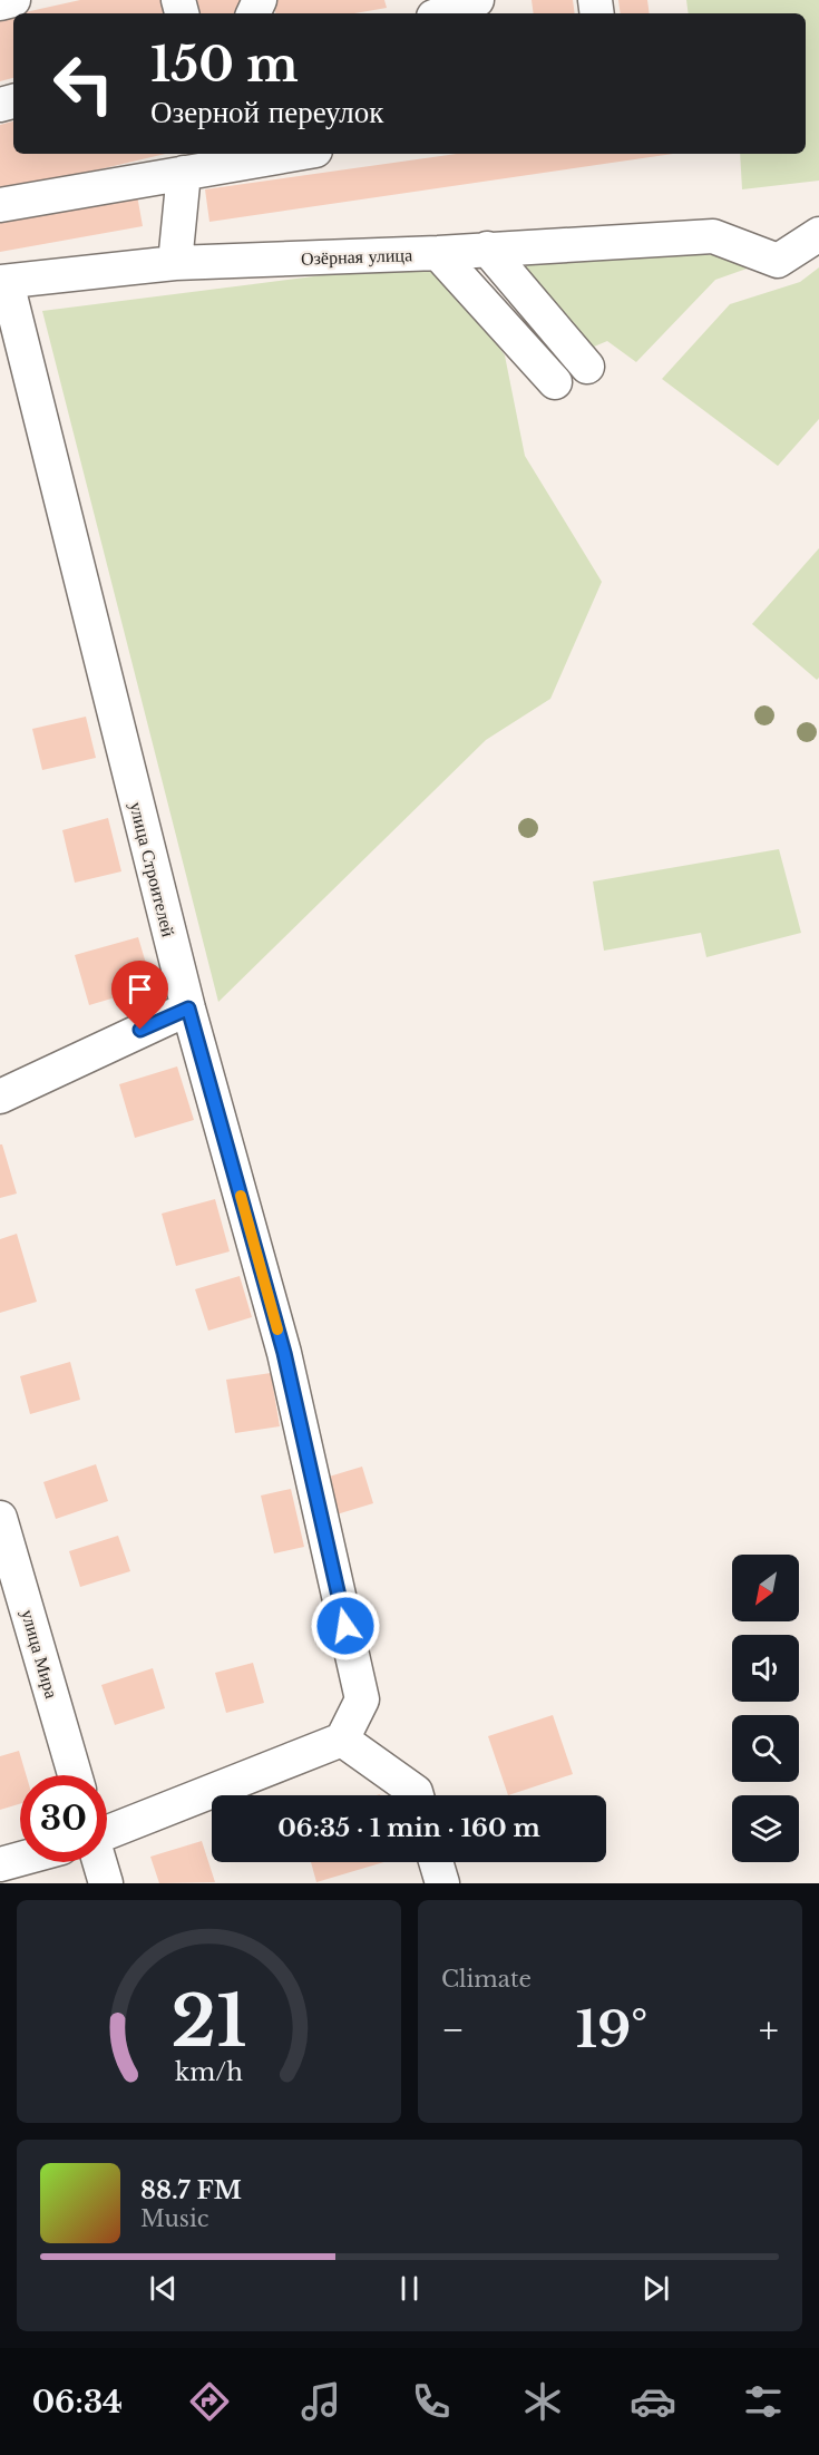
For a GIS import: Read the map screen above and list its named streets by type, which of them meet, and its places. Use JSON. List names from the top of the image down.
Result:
{
  "streets": {
    "street": ["Озёрная улица", "улица Строителей", "улица Мира"]
  },
  "crossings": [
    ["Озёрная улица", "улица Строителей"]
  ],
  "north": "bottom left",
  "page": {
    "turn": ["150 m", "Озерной переулок"],
    "limit": "30",
    "trip": "06:35 · 1 min · 160 m",
    "tile": "Climate",
    "heat": ["−", "19°", "+"],
    "song": ["88.7 FM", "Music"],
    "tabs": "06:34",
    "gauge": ["21", "km/h"]
  }
}
